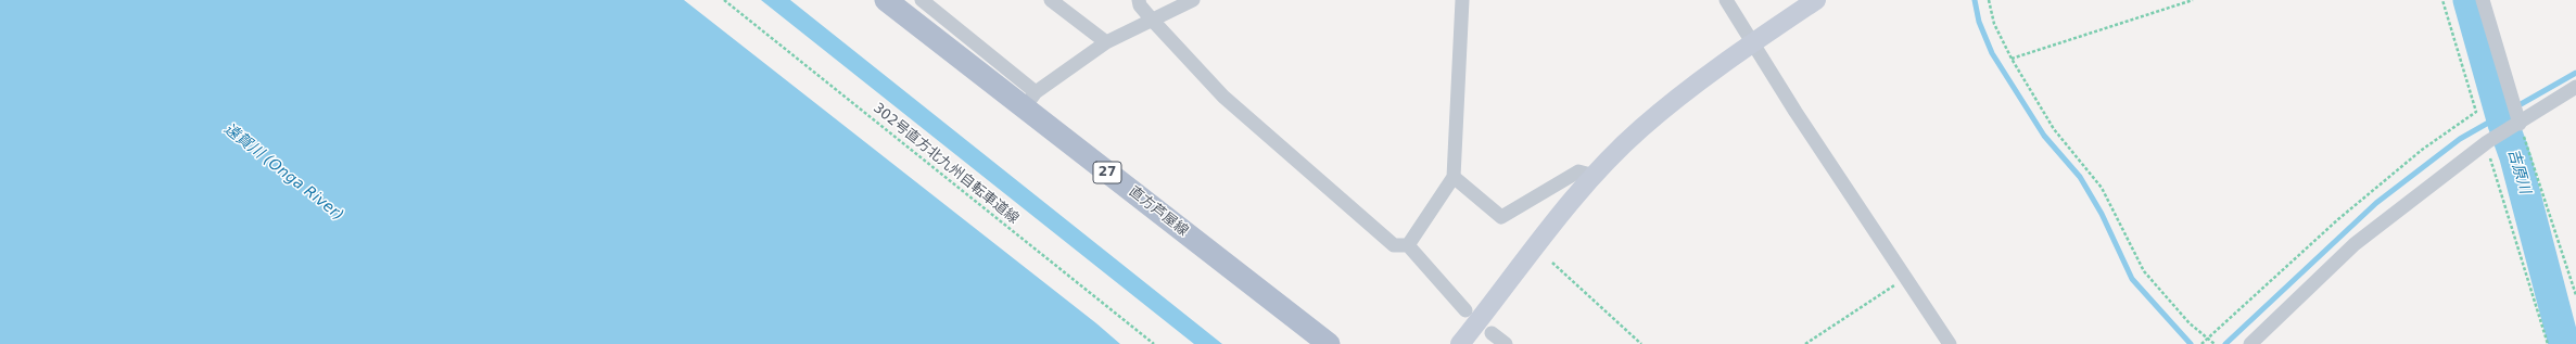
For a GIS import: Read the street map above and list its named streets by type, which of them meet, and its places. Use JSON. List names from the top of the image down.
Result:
{
  "streets": {
    "main road": ["27", "直方芦屋線"],
    "path": ["302号直方北九州自転車道線"]
  },
  "water": ["吉原川", "遠賀川 (Onga River)"]
}
